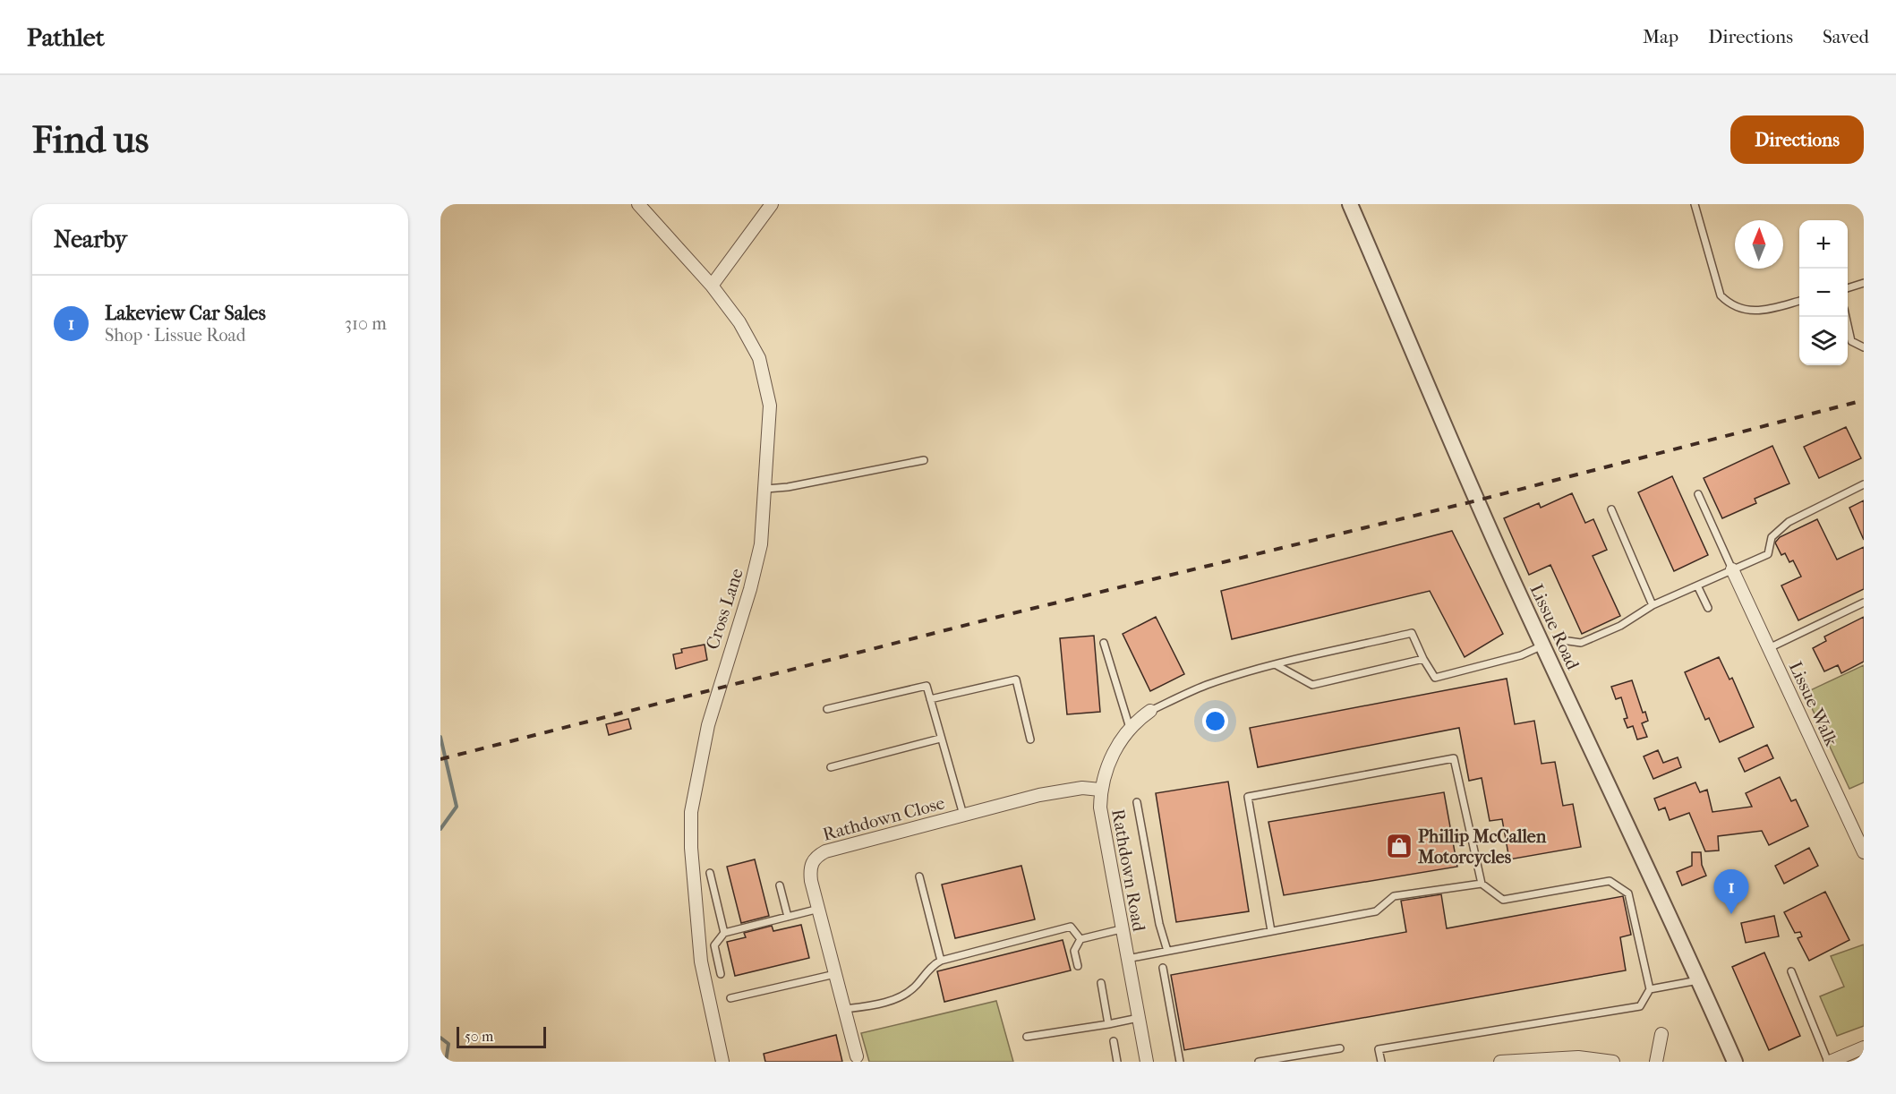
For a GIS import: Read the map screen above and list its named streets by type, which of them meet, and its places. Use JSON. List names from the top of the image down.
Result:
{
  "streets": {
    "street": [
      "Cross Lane",
      "Lissue Road",
      "Lissue Walk",
      "Rathdown Close",
      "Rathdown Road"
    ]
  },
  "crossings": [
    ["Rathdown Close", "Rathdown Road"]
  ],
  "places": {
    "shop": ["Phillip McCallen Motorcycles"]
  },
  "scale_bar": "50 m",
  "north": "top",
  "page": {
    "header": "Pathlet",
    "nav": ["Map", "Directions", "Saved"],
    "buttons": "Directions",
    "title": "Find us",
    "heading": "Nearby",
    "map_buttons": ["+", "−"],
    "list": [
      {
        "mark": "1",
        "name": "Lakeview Car Sales",
        "note": "Shop · Lissue Road",
        "value": "310 m"
      }
    ],
    "pins": "1",
    "scale": "50 m"
  }
}
